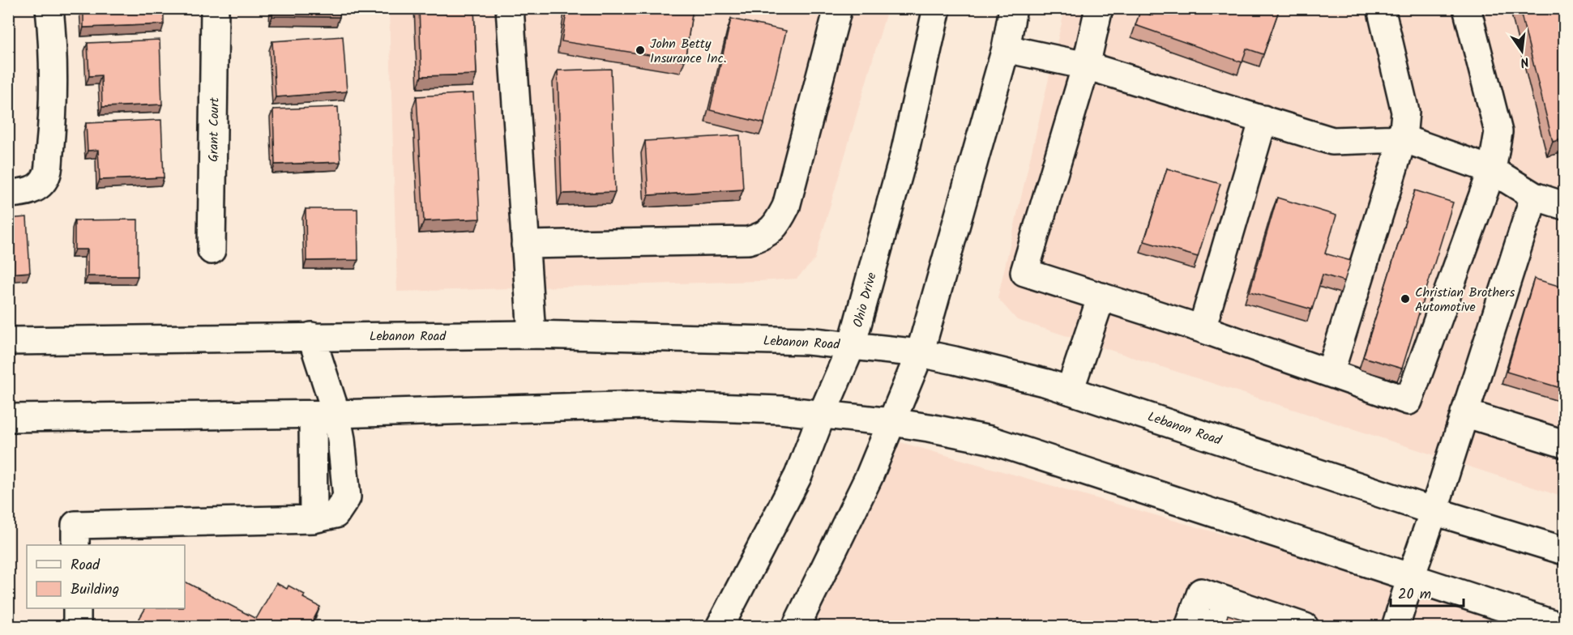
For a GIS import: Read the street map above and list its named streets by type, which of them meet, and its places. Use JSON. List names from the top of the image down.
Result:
{
  "streets": {
    "main road": ["Grant Court", "Ohio Drive", "Lebanon Road"]
  },
  "crossings": [
    ["Ohio Drive", "Lebanon Road"]
  ],
  "places": ["John Betty Insurance Inc.", "Christian Brothers Automotive"],
  "legend": ["Road", "Building"],
  "scale_bar": "20 m",
  "north": "bottom"
}
